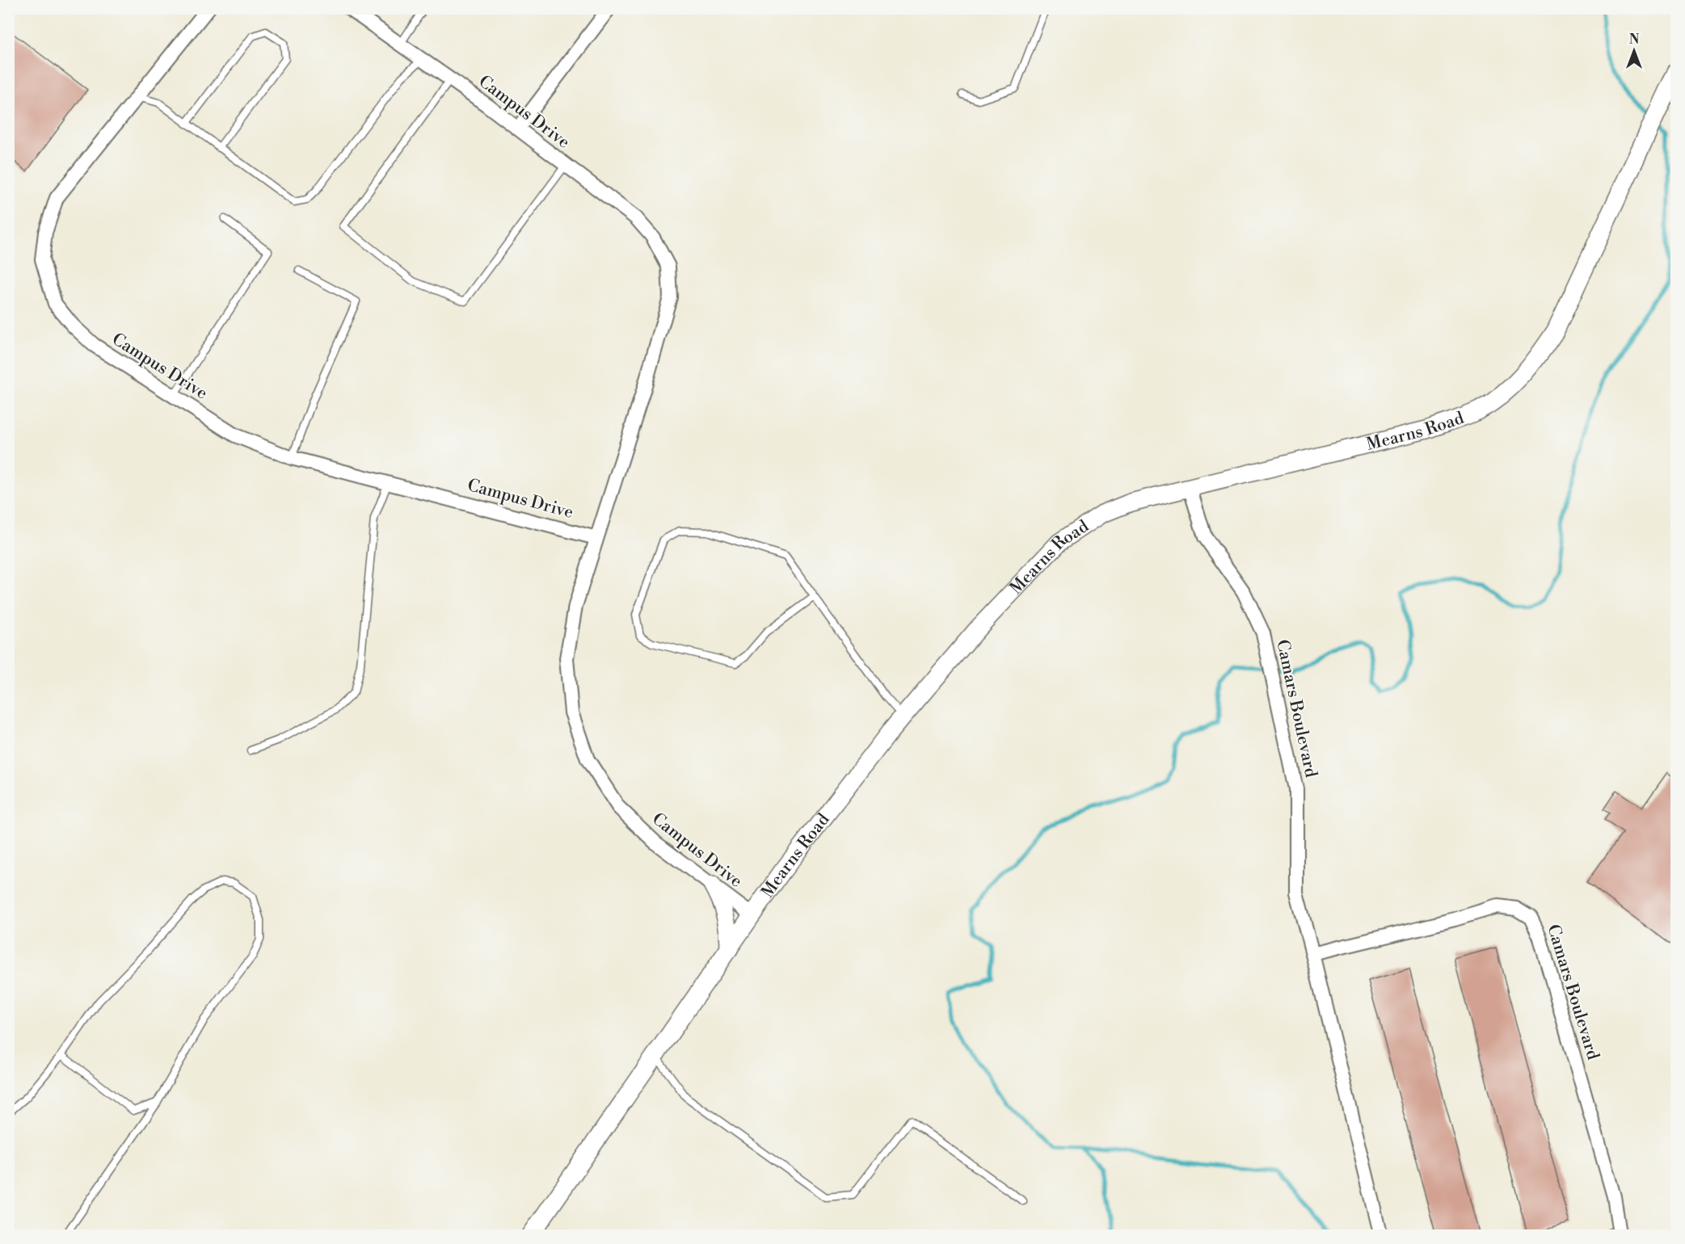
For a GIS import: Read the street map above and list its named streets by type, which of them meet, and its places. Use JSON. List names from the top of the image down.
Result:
{
  "streets": {
    "street": ["Campus Drive", "Mearns Road", "Camars Boulevard"]
  },
  "crossings": [
    ["Campus Drive", "Mearns Road"],
    ["Mearns Road", "Camars Boulevard"]
  ],
  "north": "top"
}
